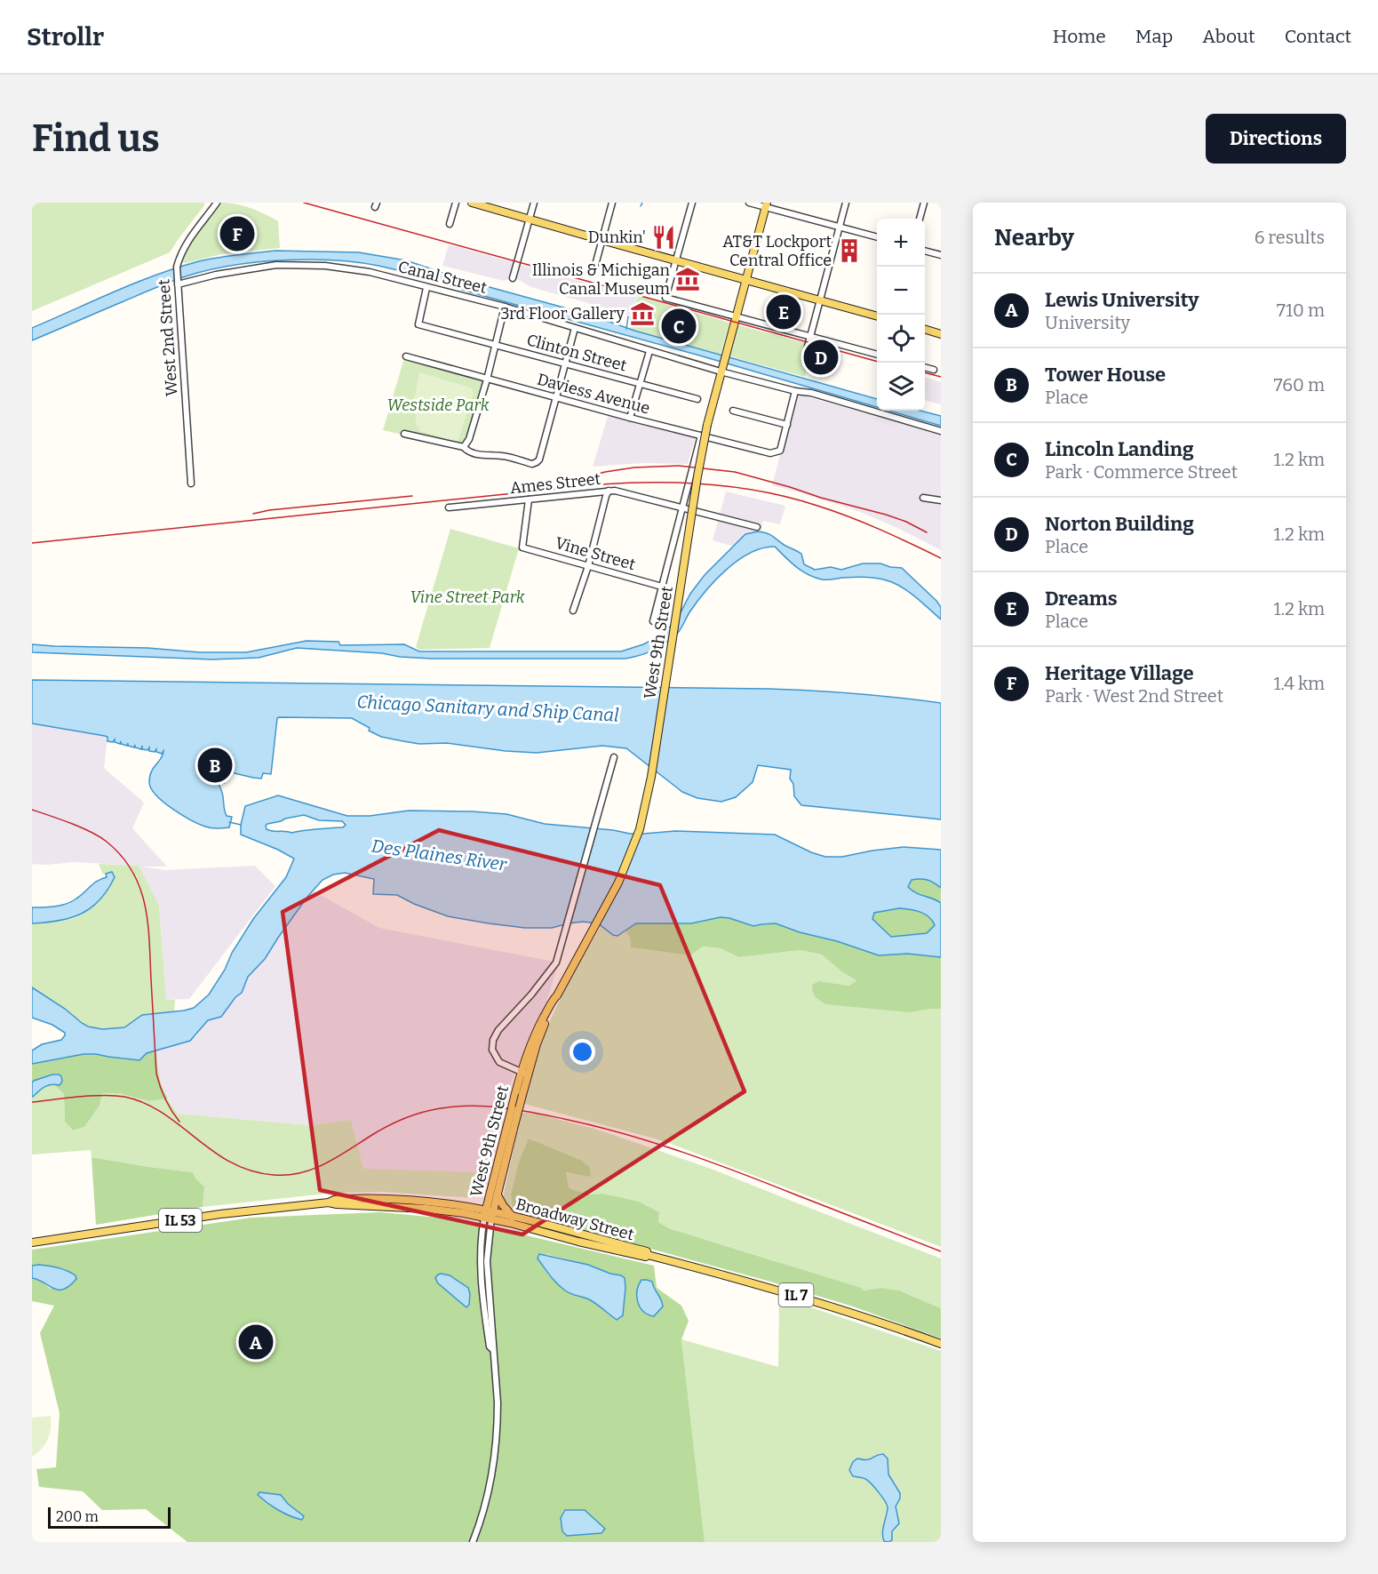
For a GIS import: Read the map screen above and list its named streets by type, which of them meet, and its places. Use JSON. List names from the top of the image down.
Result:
{
  "streets": {
    "main road": [
      "West 9th Street",
      "Broadway Street",
      "IL 53",
      "IL 7"
    ],
    "street": [
      "Canal Street",
      "West 2nd Street",
      "Clinton Street",
      "Daviess Avenue",
      "Ames Street",
      "Vine Street"
    ]
  },
  "crossings": [
    ["Canal Street", "West 2nd Street"],
    ["Canal Street", "Clinton Street"],
    ["Canal Street", "West 9th Street"],
    ["Daviess Avenue", "Ames Street"],
    ["Daviess Avenue", "West 9th Street"],
    ["Ames Street", "Vine Street"],
    ["Ames Street", "West 9th Street"],
    ["Vine Street", "West 9th Street"],
    ["West 9th Street", "Broadway Street"],
    ["West 9th Street", "IL 53"],
    ["Broadway Street", "IL 53"]
  ],
  "water": ["Chicago Sanitary and Ship Canal", "Des Plaines River"],
  "parks": ["Westside Park", "Vine Street Park"],
  "places": {
    "restaurant": ["Dunkin'"],
    "building": ["AT&T Lockport Central Office"],
    "museum": ["Illinois & Michigan Canal Museum", "3rd Floor Gallery"]
  },
  "scale_bar": "200 m",
  "page": {
    "header": "Strollr",
    "nav": [
      "Home",
      "Map",
      "About",
      "Contact"
    ],
    "buttons": "Directions",
    "title": "Find us",
    "heading": ["Nearby", "6 results"],
    "pins": [
      "F",
      "E",
      "C",
      "D",
      "B",
      "A"
    ],
    "map_buttons": ["+", "−"],
    "list": [
      {
        "mark": "A",
        "name": "Lewis University",
        "note": "University",
        "value": "710 m"
      },
      {
        "mark": "B",
        "name": "Tower House",
        "note": "Place",
        "value": "760 m"
      },
      {
        "mark": "C",
        "name": "Lincoln Landing",
        "note": "Park · Commerce Street",
        "value": "1.2 km"
      },
      {
        "mark": "D",
        "name": "Norton Building",
        "note": "Place",
        "value": "1.2 km"
      },
      {
        "mark": "E",
        "name": "Dreams",
        "note": "Place",
        "value": "1.2 km"
      },
      {
        "mark": "F",
        "name": "Heritage Village",
        "note": "Park · West 2nd Street",
        "value": "1.4 km"
      }
    ],
    "scale": "200 m"
  }
}
